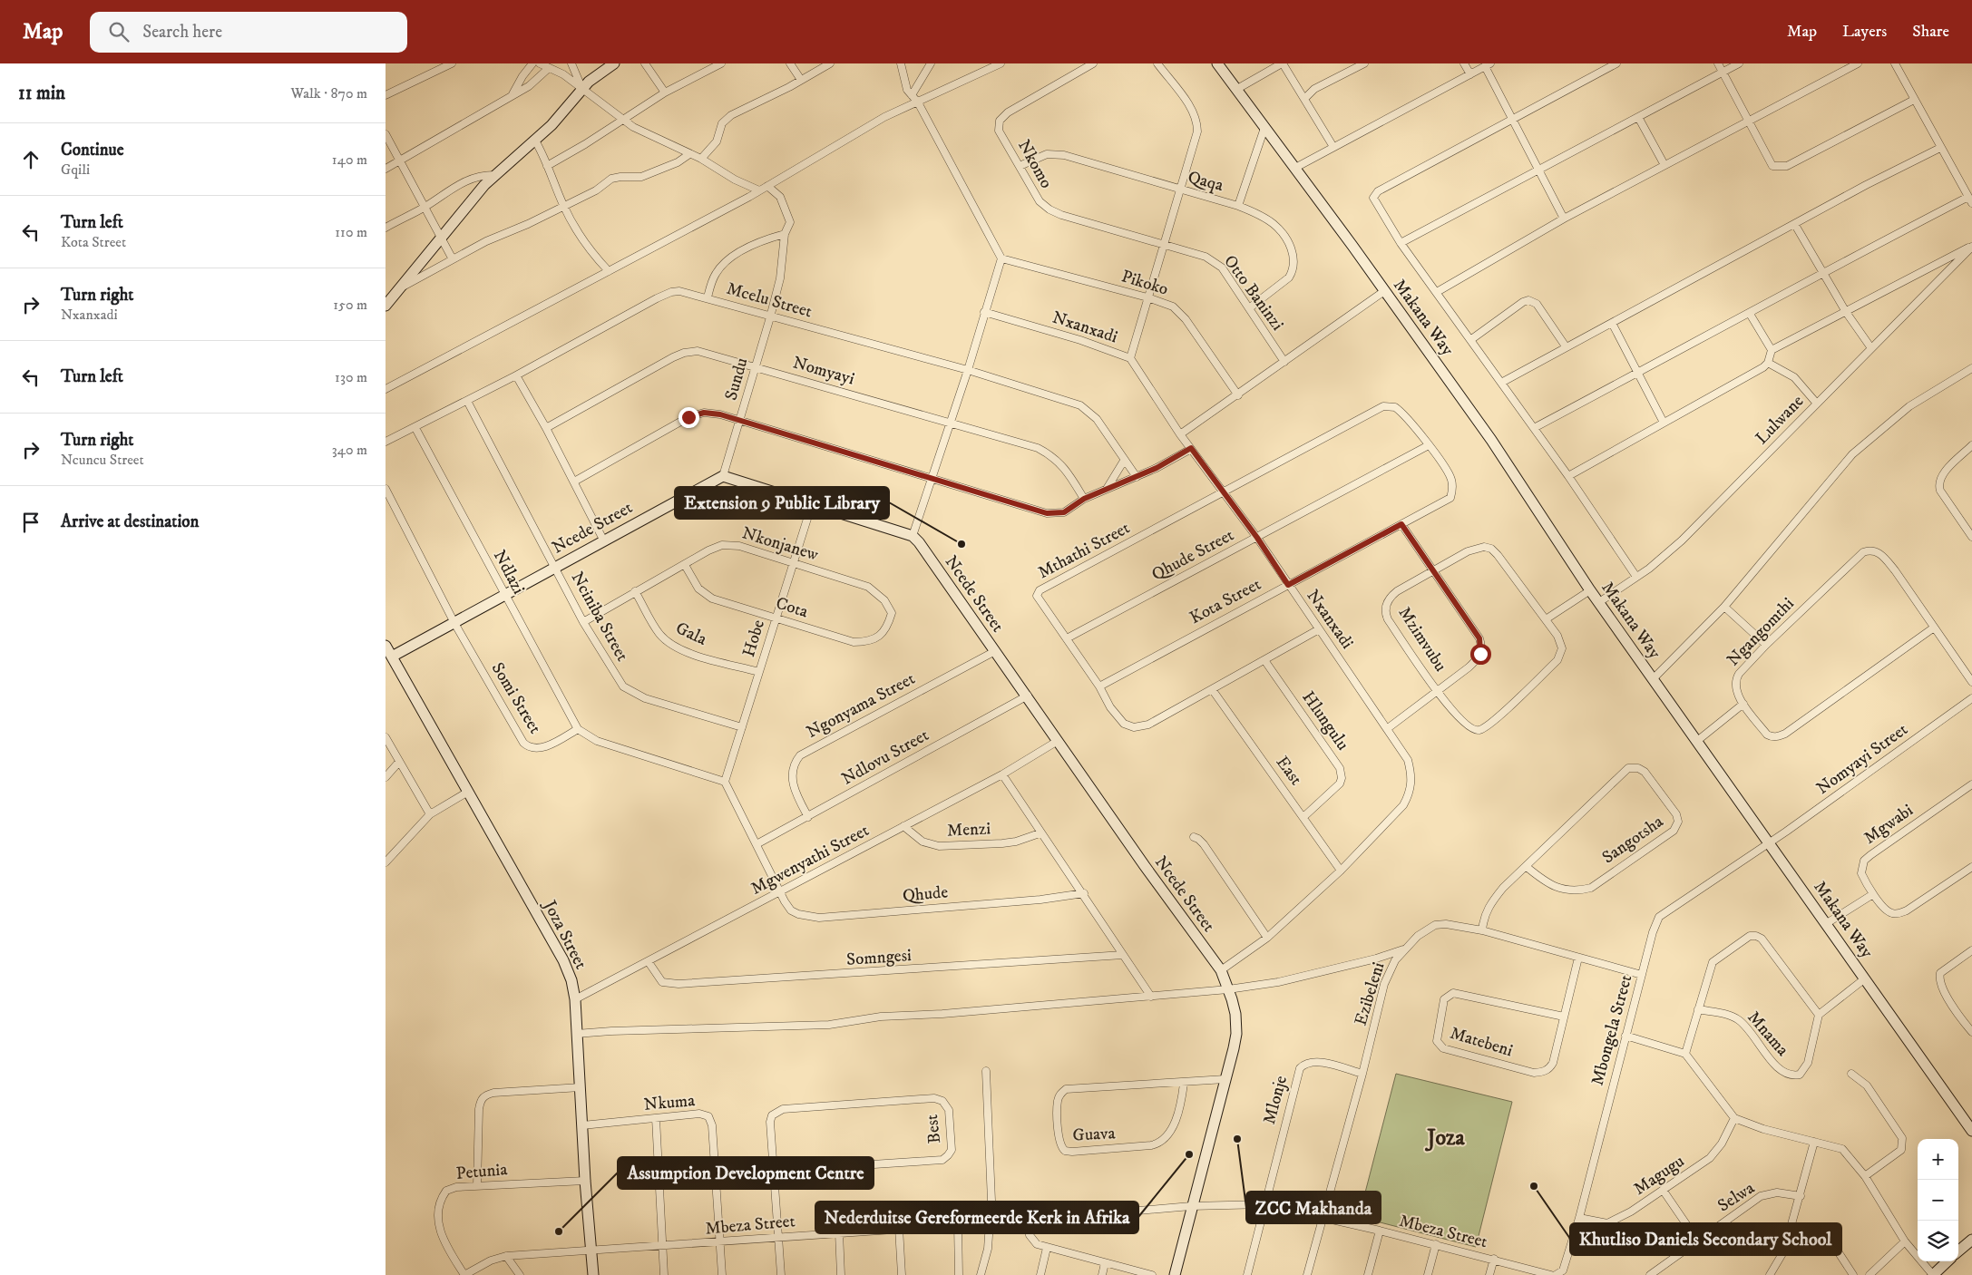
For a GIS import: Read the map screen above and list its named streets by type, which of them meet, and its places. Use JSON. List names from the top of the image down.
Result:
{
  "streets": {
    "street": [
      "Nkomo",
      "Qaqa",
      "Pikoko",
      "Otto Baninzi",
      "Mcelu Street",
      "Makana Way",
      "Nxanxadi",
      "Nomyayi",
      "Sundu",
      "Lulwane",
      "Ncede Street",
      "Nkonjanew",
      "Mthathi Street",
      "Qhude Street",
      "Ndlazi",
      "Kota Street",
      "Cota",
      "Nciniba Street",
      "Ngangomthi",
      "Gala",
      "Hobe",
      "Mzimvubu",
      "Somi Street",
      "Ngonyama Street",
      "Hlungulu",
      "Ndlovu Street",
      "Nomyayi Street",
      "East",
      "Mgwabi",
      "Menzi",
      "Sangotsha",
      "Mgwenyathi Street",
      "Qhude",
      "Joza Street",
      "Somngesi",
      "Ezibeleni",
      "Mbongela Street",
      "Mnama",
      "Matebeni",
      "Mlonje",
      "Nkuma",
      "Best",
      "Guava",
      "Petunia",
      "Magugu",
      "Selwa",
      "Mbeza Street"
    ]
  },
  "crossings": [
    ["Nkomo", "Qaqa"],
    ["Nkomo", "Otto Baninzi"],
    ["Qaqa", "Otto Baninzi"],
    ["Mcelu Street", "Sundu"],
    ["Mcelu Street", "Ndlazi"],
    ["Mcelu Street", "Nciniba Street"],
    ["Makana Way", "Lulwane"],
    ["Makana Way", "Nomyayi Street"],
    ["Makana Way", "Mbongela Street"],
    ["Nxanxadi", "Ncede Street"],
    ["Nxanxadi", "Mthathi Street"],
    ["Nxanxadi", "Qhude Street"],
    ["Nxanxadi", "Kota Street"],
    ["Nxanxadi", "East"],
    ["Nomyayi", "Sundu"],
    ["Sundu", "Ncede Street"],
    ["Ncede Street", "Ndlazi"],
    ["Ncede Street", "Nciniba Street"],
    ["Ncede Street", "Somi Street"],
    ["Ncede Street", "Ngonyama Street"],
    ["Ncede Street", "Ndlovu Street"],
    ["Ncede Street", "Mgwenyathi Street"],
    ["Ncede Street", "Joza Street"],
    ["Ncede Street", "Guava"],
    ["Ncede Street", "Mbeza Street"],
    ["Nkonjanew", "Cota"],
    ["Nkonjanew", "Nciniba Street"],
    ["Nkonjanew", "Gala"],
    ["Nkonjanew", "Hobe"],
    ["Mthathi Street", "Qhude Street"],
    ["Mthathi Street", "Kota Street"],
    ["Mthathi Street", "Hlungulu"],
    ["Mthathi Street", "East"],
    ["Qhude Street", "Kota Street"],
    ["Ndlazi", "Somi Street"],
    ["Cota", "Hobe"],
    ["Nciniba Street", "Hobe"],
    ["Gala", "Hobe"],
    ["Ngonyama Street", "Ndlovu Street"],
    ["Hlungulu", "East"],
    ["Nomyayi Street", "Mbongela Street"],
    ["Menzi", "Mgwenyathi Street"],
    ["Sangotsha", "Ezibeleni"],
    ["Mgwenyathi Street", "Qhude"],
    ["Mgwenyathi Street", "Joza Street"],
    ["Mgwenyathi Street", "Somngesi"],
    ["Joza Street", "Nkuma"],
    ["Joza Street", "Petunia"],
    ["Joza Street", "Mbeza Street"],
    ["Ezibeleni", "Mbongela Street"],
    ["Ezibeleni", "Matebeni"],
    ["Ezibeleni", "Mlonje"],
    ["Ezibeleni", "Mbeza Street"],
    ["Mbongela Street", "Magugu"],
    ["Mlonje", "Mbeza Street"],
    ["Nkuma", "Mbeza Street"],
    ["Best", "Mbeza Street"],
    ["Petunia", "Mbeza Street"]
  ],
  "districts": ["Joza"],
  "places": [
    "Extension 9 Public Library",
    "ZCC Makhanda",
    "Nederduitse Gereformeerde Kerk in Afrika",
    "Khutliso Daniels Secondary School",
    "Assumption Development Centre"
  ],
  "page": {
    "header": "Map",
    "search": "Search here",
    "nav": ["Map", "Layers", "Share"],
    "heading": ["11 min", "Walk · 870 m"],
    "list": [
      ["Continue", "Gqili", "140 m"],
      ["Turn left", "Kota Street", "110 m"],
      ["Turn right", "Nxanxadi", "150 m"],
      ["Turn left", "130 m"],
      ["Turn right", "Ncuncu Street", "340 m"],
      "Arrive at destination"
    ],
    "map_buttons": ["+", "−"]
  }
}
